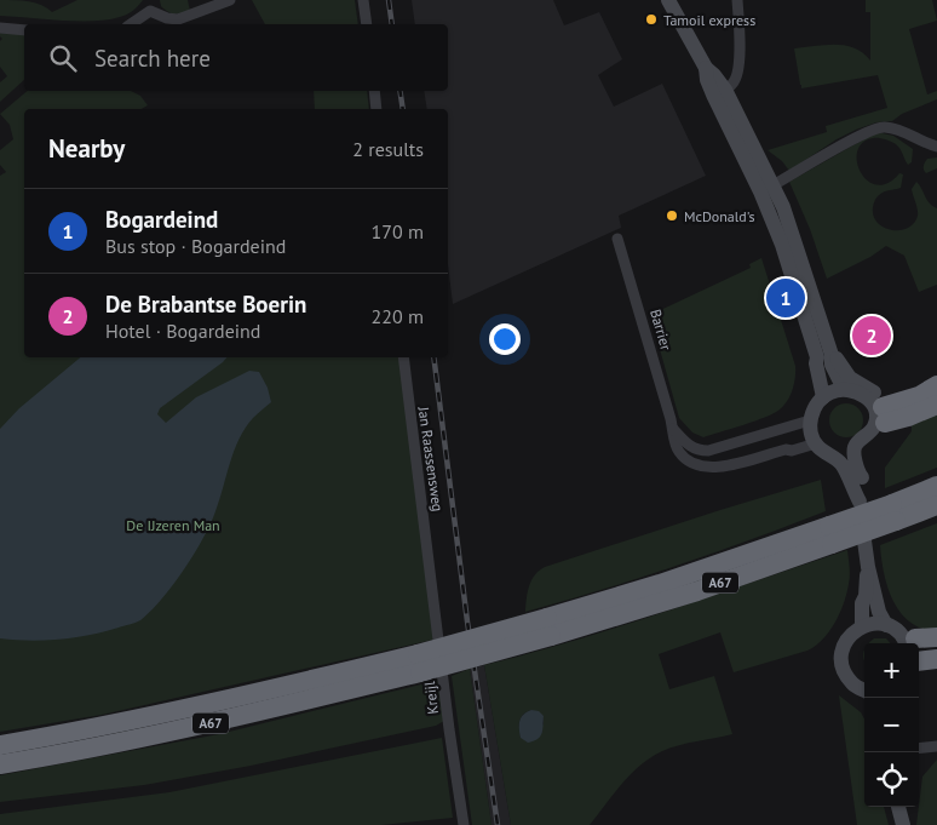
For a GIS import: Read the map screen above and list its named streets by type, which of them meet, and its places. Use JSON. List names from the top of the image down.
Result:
{
  "streets": {
    "highway": ["A67"],
    "street": ["Barrier", "Jan Raassensweg", "Kreijl"]
  },
  "crossings": [
    ["Jan Raassensweg", "Kreijl"]
  ],
  "parks": ["De IJzeren Man"],
  "places": ["Tamoil express", "McDonald's"],
  "page": {
    "search": "Search here",
    "heading": ["Nearby", "2 results"],
    "list": [
      {
        "mark": "1",
        "name": "Bogardeind",
        "note": "Bus stop · Bogardeind",
        "value": "170 m"
      },
      {
        "mark": "2",
        "name": "De Brabantse Boerin",
        "note": "Hotel · Bogardeind",
        "value": "220 m"
      }
    ],
    "pins": ["1", "2"],
    "map_buttons": ["+", "−"]
  }
}
